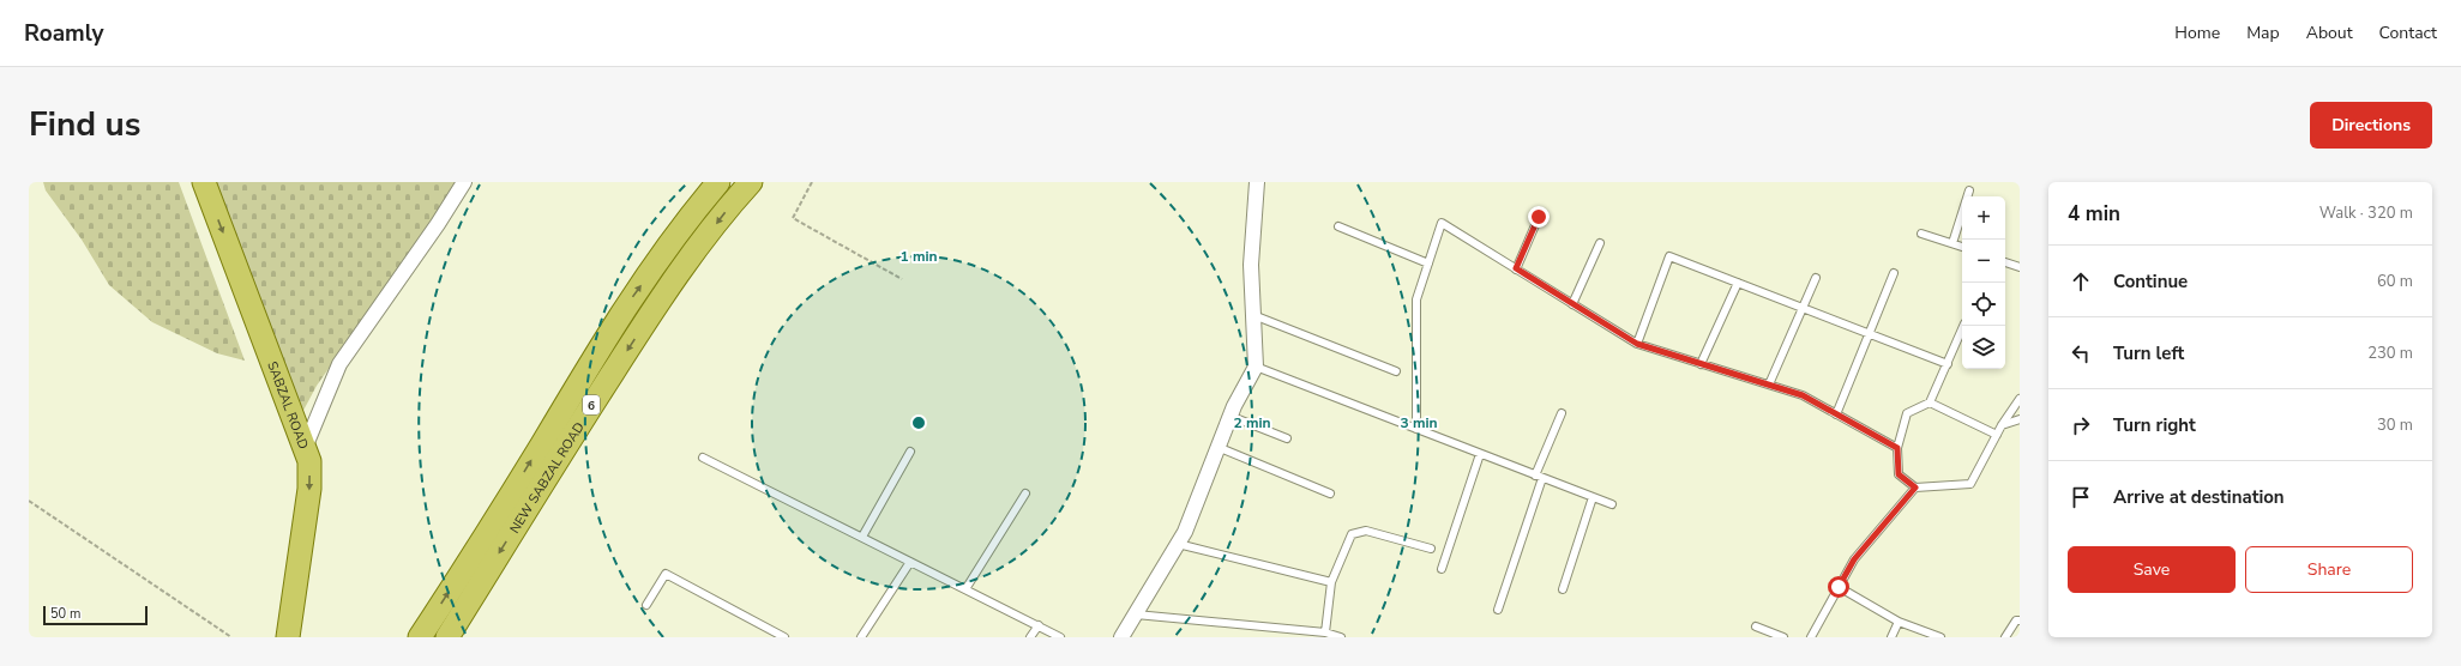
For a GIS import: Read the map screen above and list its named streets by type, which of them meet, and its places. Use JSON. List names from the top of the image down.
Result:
{
  "streets": {
    "main road": ["SABZAL ROAD", "6", "NEW SABZAL ROAD"]
  },
  "one_way": ["SABZAL ROAD"],
  "scale_bar": "50 m",
  "page": {
    "header": "Roamly",
    "nav": [
      "Home",
      "Map",
      "About",
      "Contact"
    ],
    "title": "Find us",
    "buttons": [
      "Directions",
      ["Save", "Share"]
    ],
    "heading": ["4 min", "Walk · 320 m"],
    "map_buttons": ["+", "−"],
    "list": [
      ["Continue", "60 m"],
      ["Turn left", "230 m"],
      ["Turn right", "30 m"],
      "Arrive at destination"
    ],
    "scale": "50 m"
  },
  "rings": ["1 min", "2 min", "3 min"]
}
